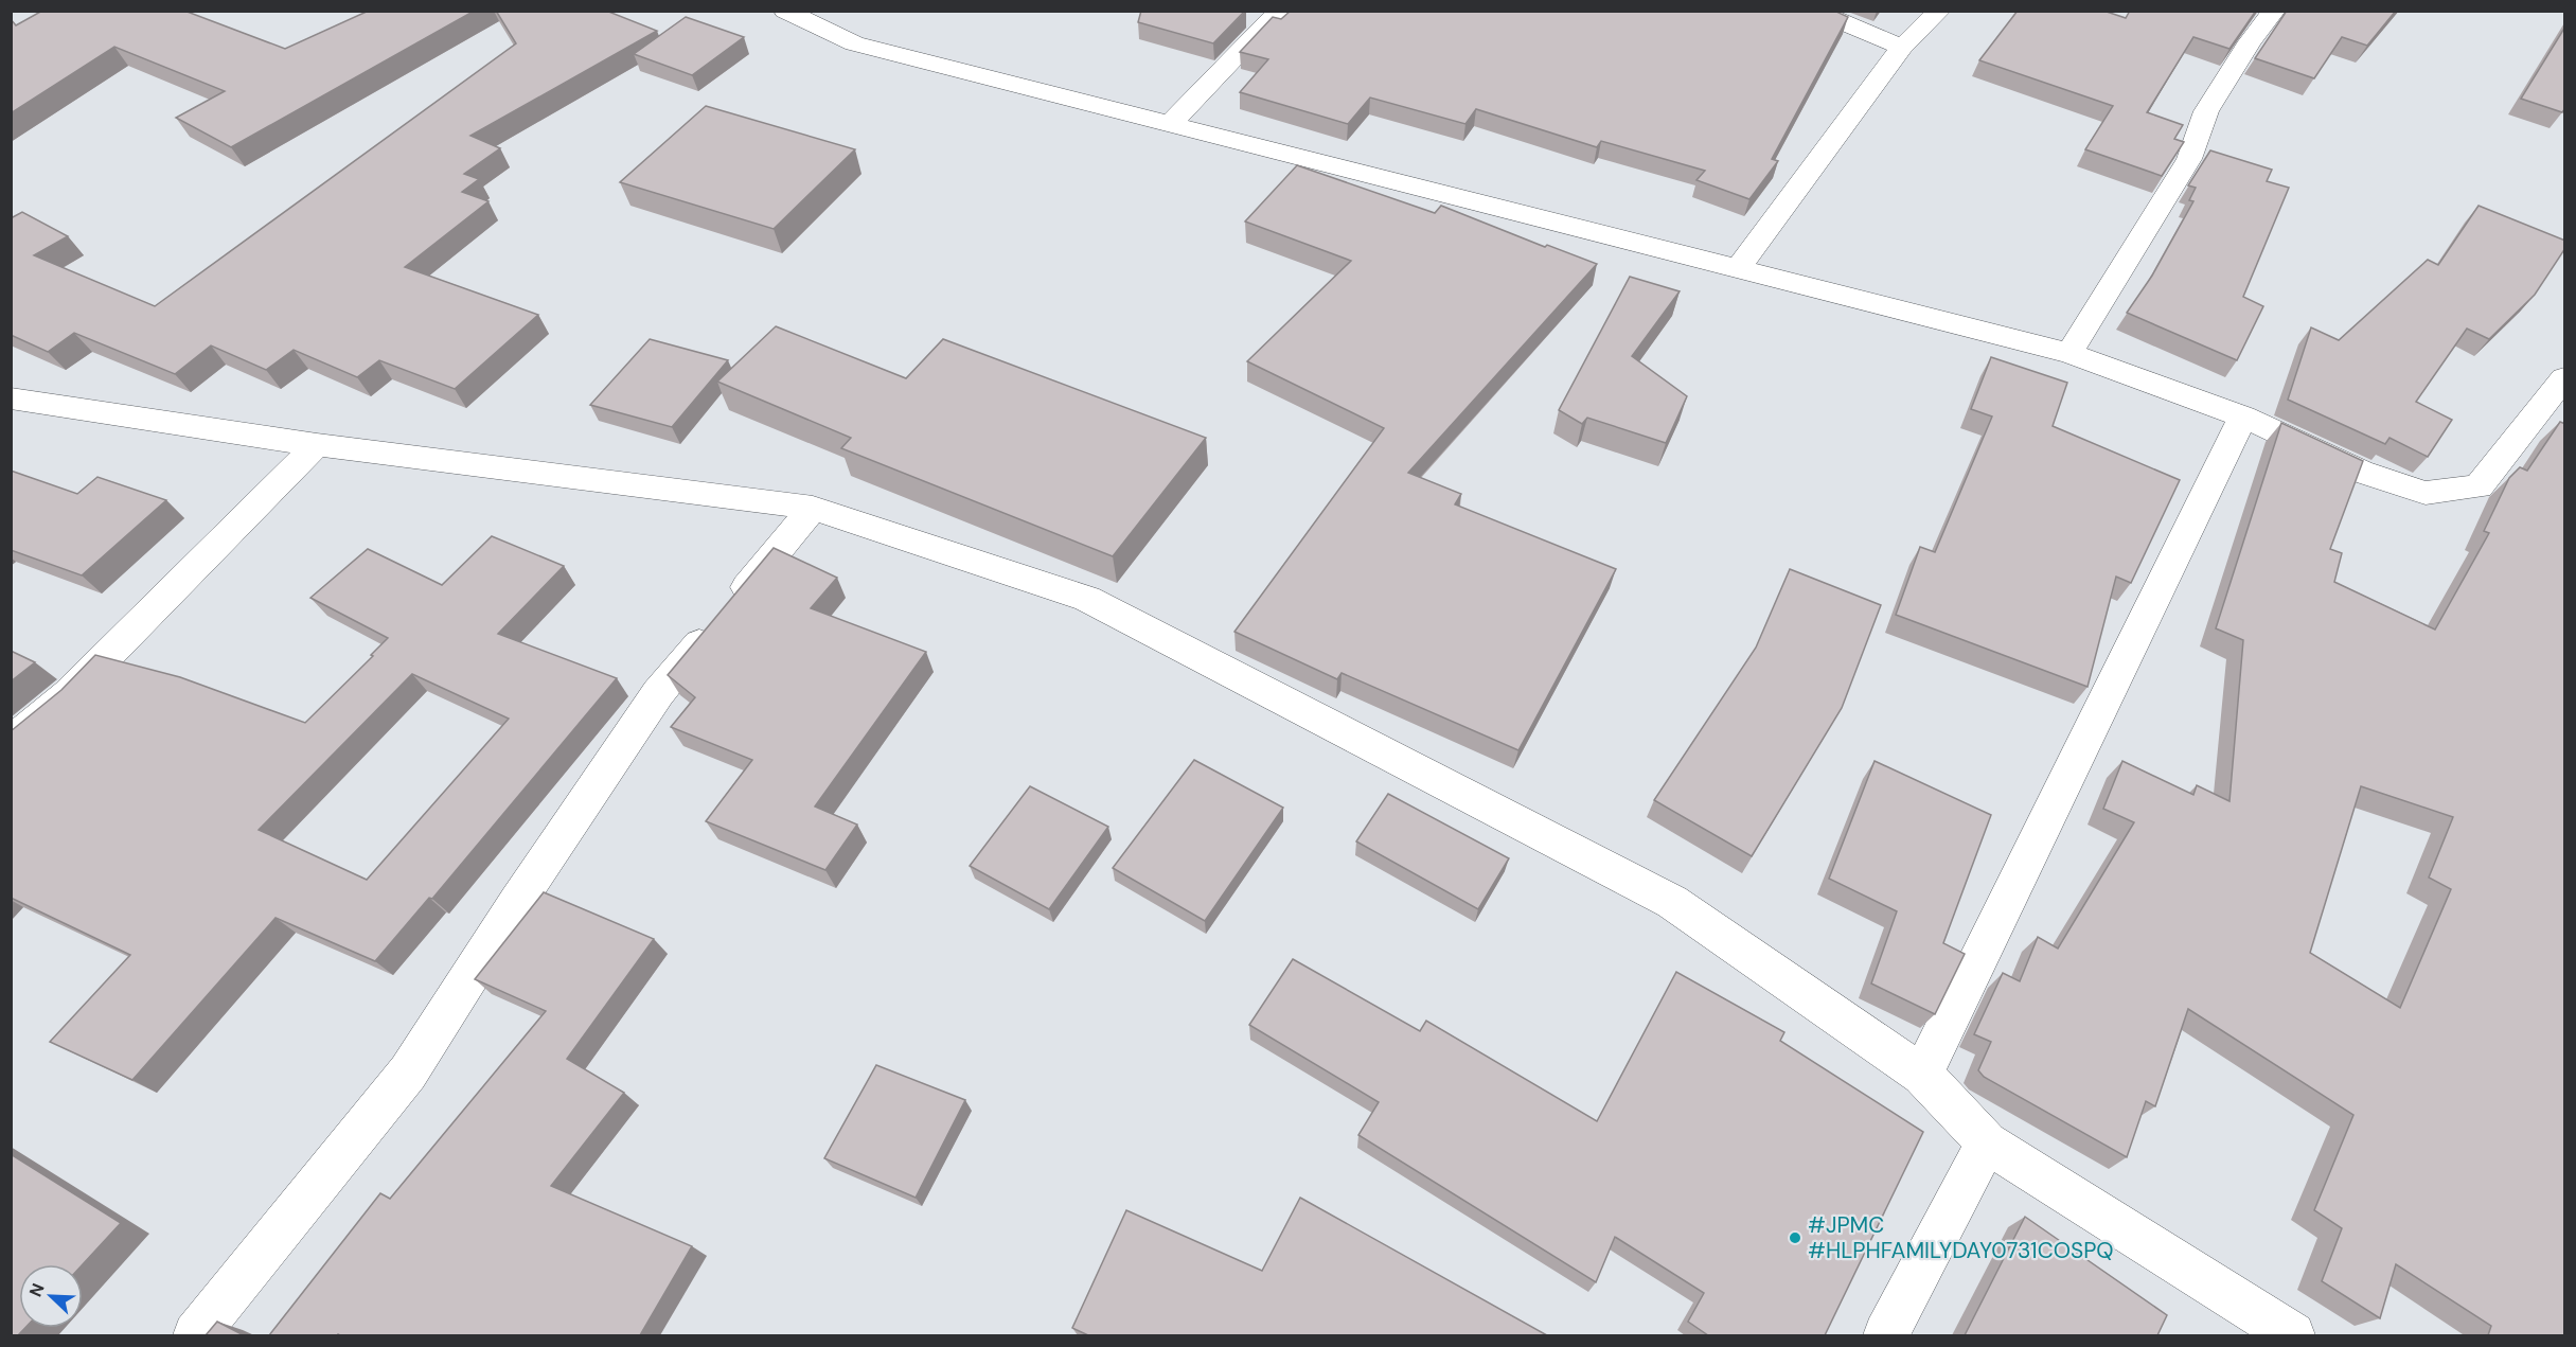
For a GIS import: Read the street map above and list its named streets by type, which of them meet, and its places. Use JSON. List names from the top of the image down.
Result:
{
  "places": ["#JPMC #HLPHFAMILYDAY0731COSPQ"],
  "north": "top left"
}
